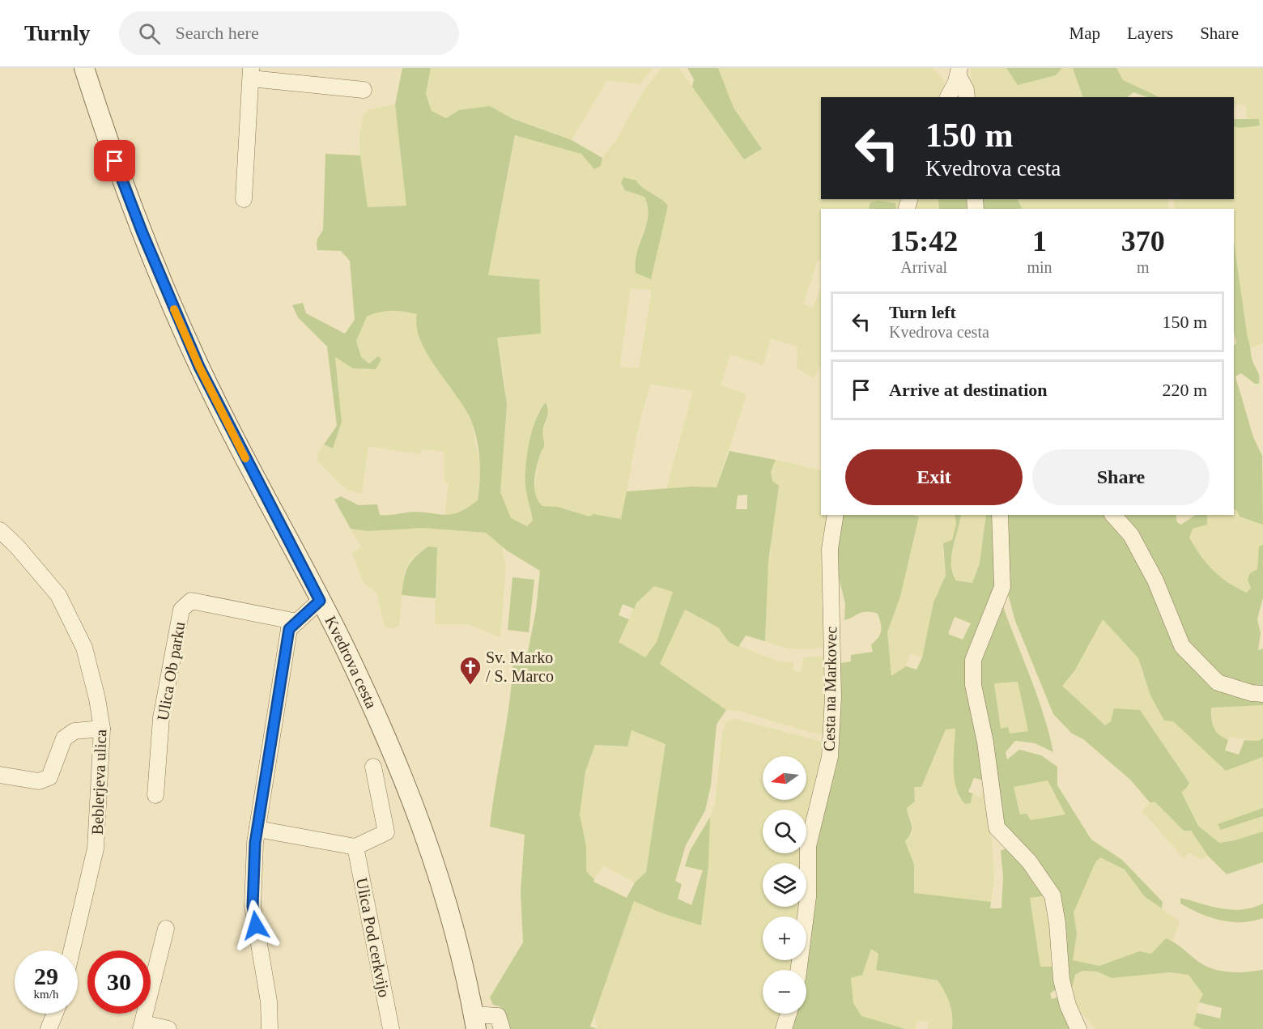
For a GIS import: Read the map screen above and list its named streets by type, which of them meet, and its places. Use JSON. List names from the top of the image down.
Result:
{
  "streets": {
    "street": [
      "Kvedrova cesta",
      "Ulica Ob parku",
      "Cesta na Markovec",
      "Beblerjeva ulica",
      "Ulica Pod cerkvijo"
    ]
  },
  "places": {
    "church": ["Sv. Marko / S. Marco"]
  },
  "north": "left",
  "page": {
    "header": "Turnly",
    "search": "Search here",
    "nav": ["Map", "Layers", "Share"],
    "turn": ["150 m", "Kvedrova cesta"],
    "eta": [
      "15:42",
      "Arrival",
      "1",
      "min",
      "370",
      "m"
    ],
    "list": [
      {
        "name": "Turn left",
        "note": "Kvedrova cesta",
        "value": "150 m"
      },
      {
        "name": "Arrive at destination",
        "value": "220 m"
      }
    ],
    "buttons": ["Exit", "Share"],
    "map_buttons": ["+", "−"],
    "speed": "29 km/h",
    "limit": "30"
  }
}
